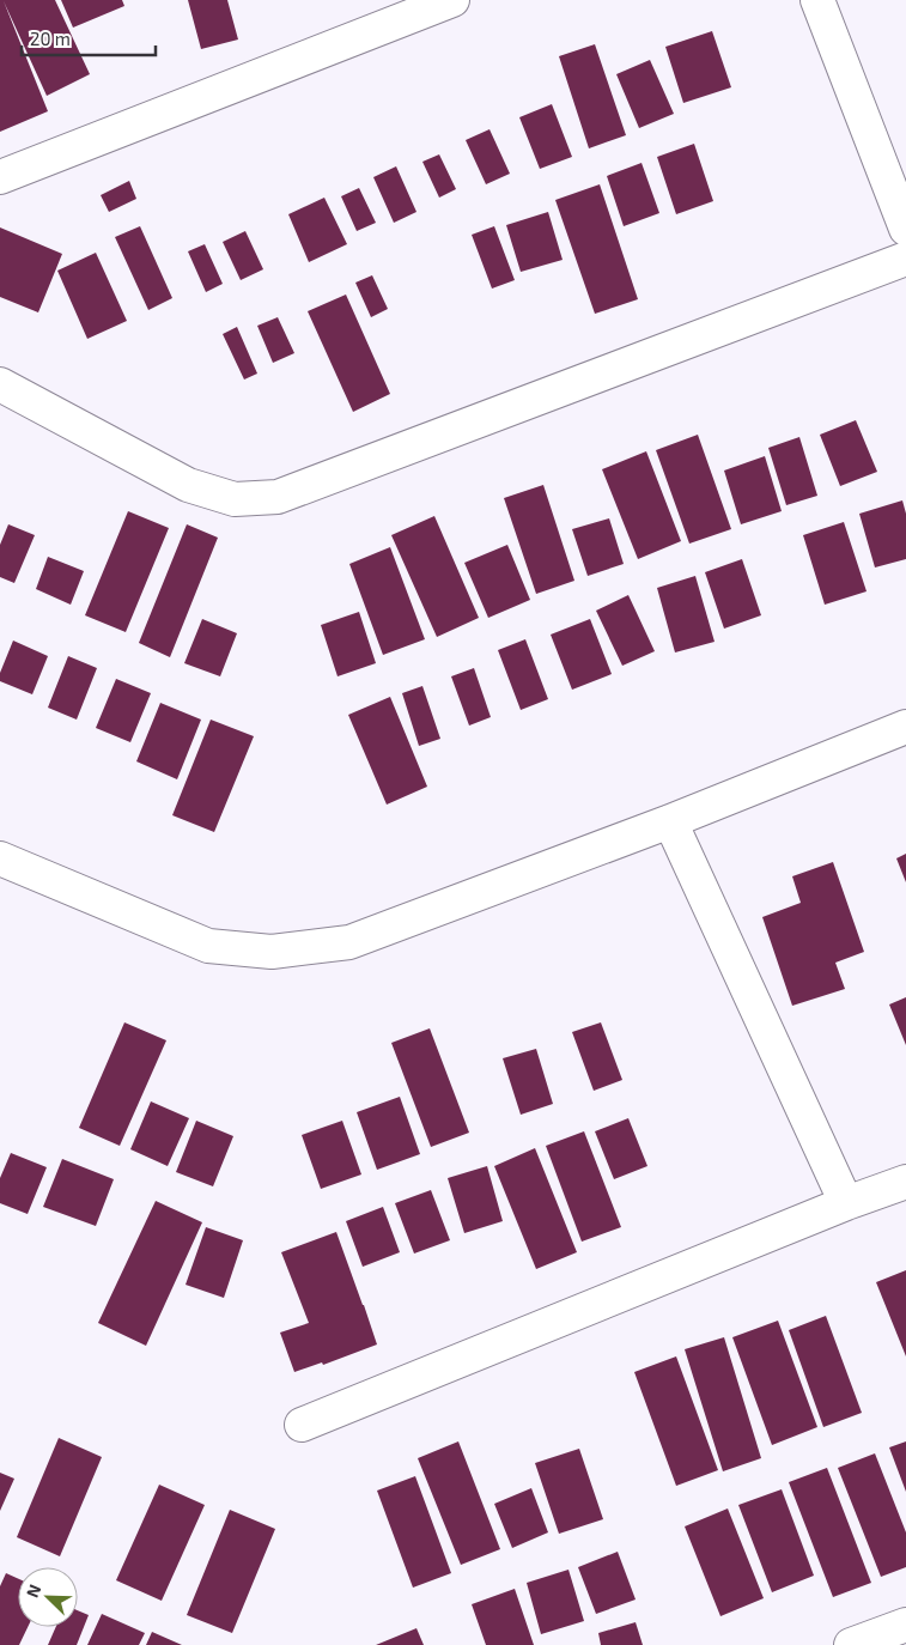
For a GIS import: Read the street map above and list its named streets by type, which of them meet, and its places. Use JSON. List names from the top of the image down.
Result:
{
  "scale_bar": "20 m",
  "north": "top left"
}
